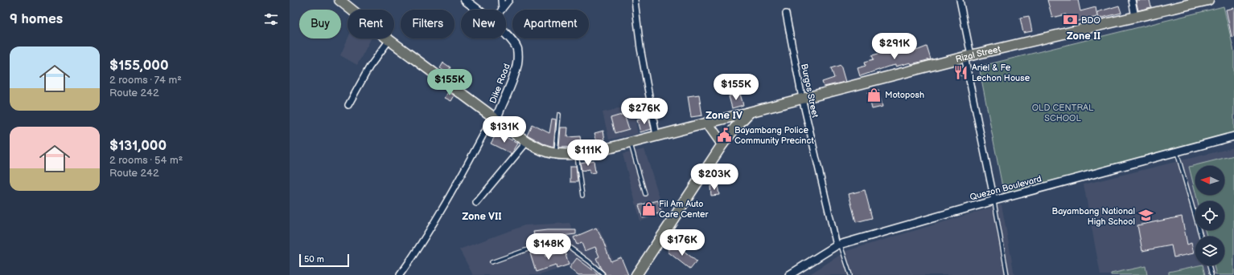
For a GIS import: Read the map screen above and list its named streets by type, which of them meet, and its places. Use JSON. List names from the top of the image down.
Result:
{
  "streets": {
    "main road": ["Rizal Street", "Dike Road"],
    "street": ["Burgos Street", "Quezon Boulevard"]
  },
  "crossings": [
    ["Rizal Street", "Dike Road"],
    ["Rizal Street", "Burgos Street"],
    ["Burgos Street", "Quezon Boulevard"]
  ],
  "districts": ["Zone II", "Zone IV", "Zone VII"],
  "parks": ["OLD CENTRAL SCHOOL"],
  "places": {
    "bank": ["BDO"],
    "restaurant": ["Ariel & Fe Lechon House"],
    "shop": ["Motoposh", "Fil Am Auto Care Center"],
    "public building": ["Bayambang Police Community Precinct"],
    "school or university": ["Bayambang National High School"]
  },
  "scale_bar": "50 m",
  "north": "left",
  "page": {
    "heading": "9 homes",
    "chip": [
      "Buy",
      "Rent",
      "Filters",
      "New",
      "Apartment"
    ],
    "price": [
      "$291K",
      "$155K",
      "$155K",
      "$276K",
      "$131K",
      "$111K",
      "$203K",
      "$176K",
      "$148K"
    ],
    "list": [
      {
        "name": "$155,000",
        "note": "2 rooms · 74 m² · Route 242"
      },
      {
        "name": "$131,000",
        "note": "2 rooms · 54 m² · Route 242"
      }
    ],
    "scale": "50 m"
  }
}
